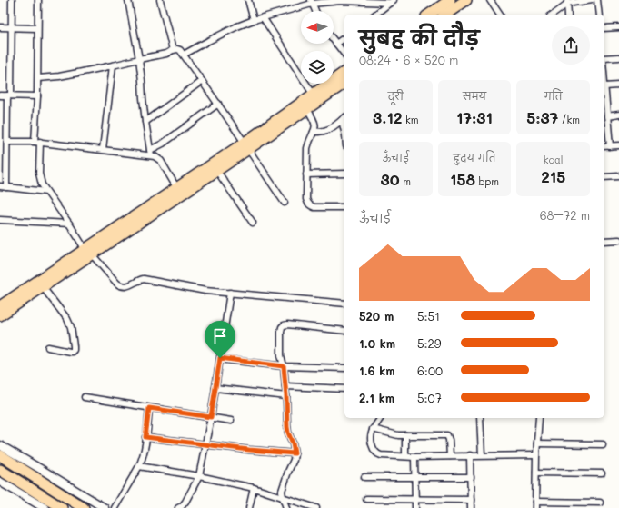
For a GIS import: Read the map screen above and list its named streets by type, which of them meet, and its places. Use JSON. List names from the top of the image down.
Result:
{
  "north": "left",
  "page": {
    "heading": ["सुबह की दौड़", "08:24 · 6 × 520 m"],
    "stats": [
      ["दूरी", "3.12 km"],
      ["समय", "17:31"],
      ["गति", "5:37 /km"],
      ["ऊँचाई", "30 m"],
      ["हृदय गति", "158 bpm"],
      ["kcal", "215"]
    ],
    "chart": ["ऊँचाई", "68–72 m"],
    "list": [
      {
        "name": "520 m",
        "note": "5:51"
      },
      {
        "name": "1.0 km",
        "note": "5:29"
      },
      {
        "name": "1.6 km",
        "note": "6:00"
      },
      {
        "name": "2.1 km",
        "note": "5:07"
      }
    ]
  }
}
